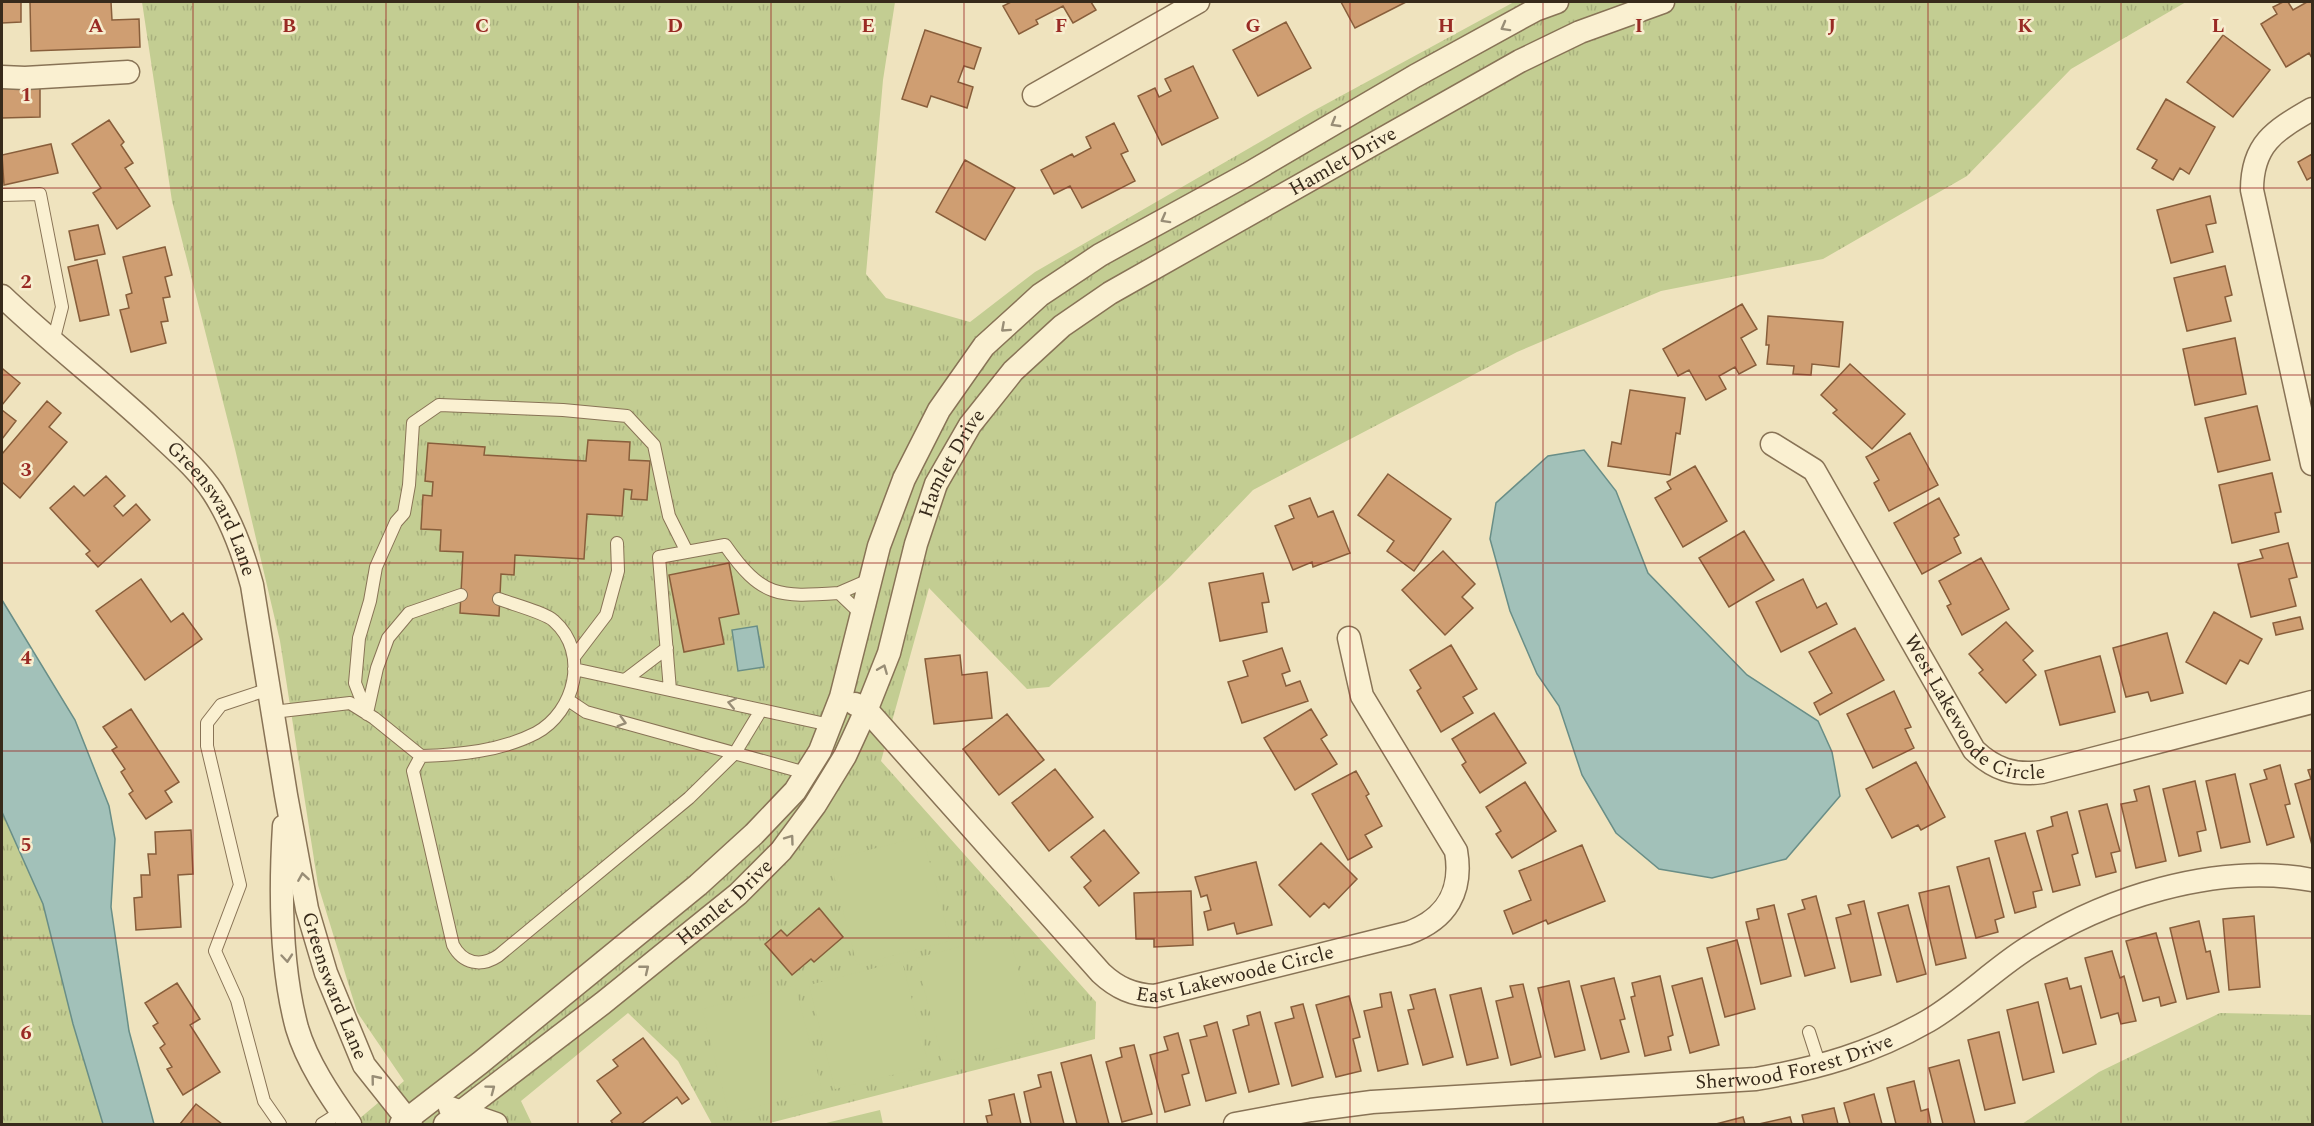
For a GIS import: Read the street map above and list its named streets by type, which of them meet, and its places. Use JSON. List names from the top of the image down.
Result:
{
  "streets": {
    "street": [
      "Hamlet Drive",
      "Greensward Lane",
      "West Lakewoode Circle",
      "East Lakewoode Circle",
      "Sherwood Forest Drive"
    ]
  },
  "crossings": [
    ["Hamlet Drive", "Greensward Lane"],
    ["Hamlet Drive", "East Lakewoode Circle"]
  ],
  "grid": {
    "columns": [
      "A",
      "B",
      "C",
      "D",
      "E",
      "F",
      "G",
      "H",
      "I",
      "J",
      "K",
      "L"
    ],
    "rows": [
      "1",
      "2",
      "3",
      "4",
      "5",
      "6"
    ]
  }
}
